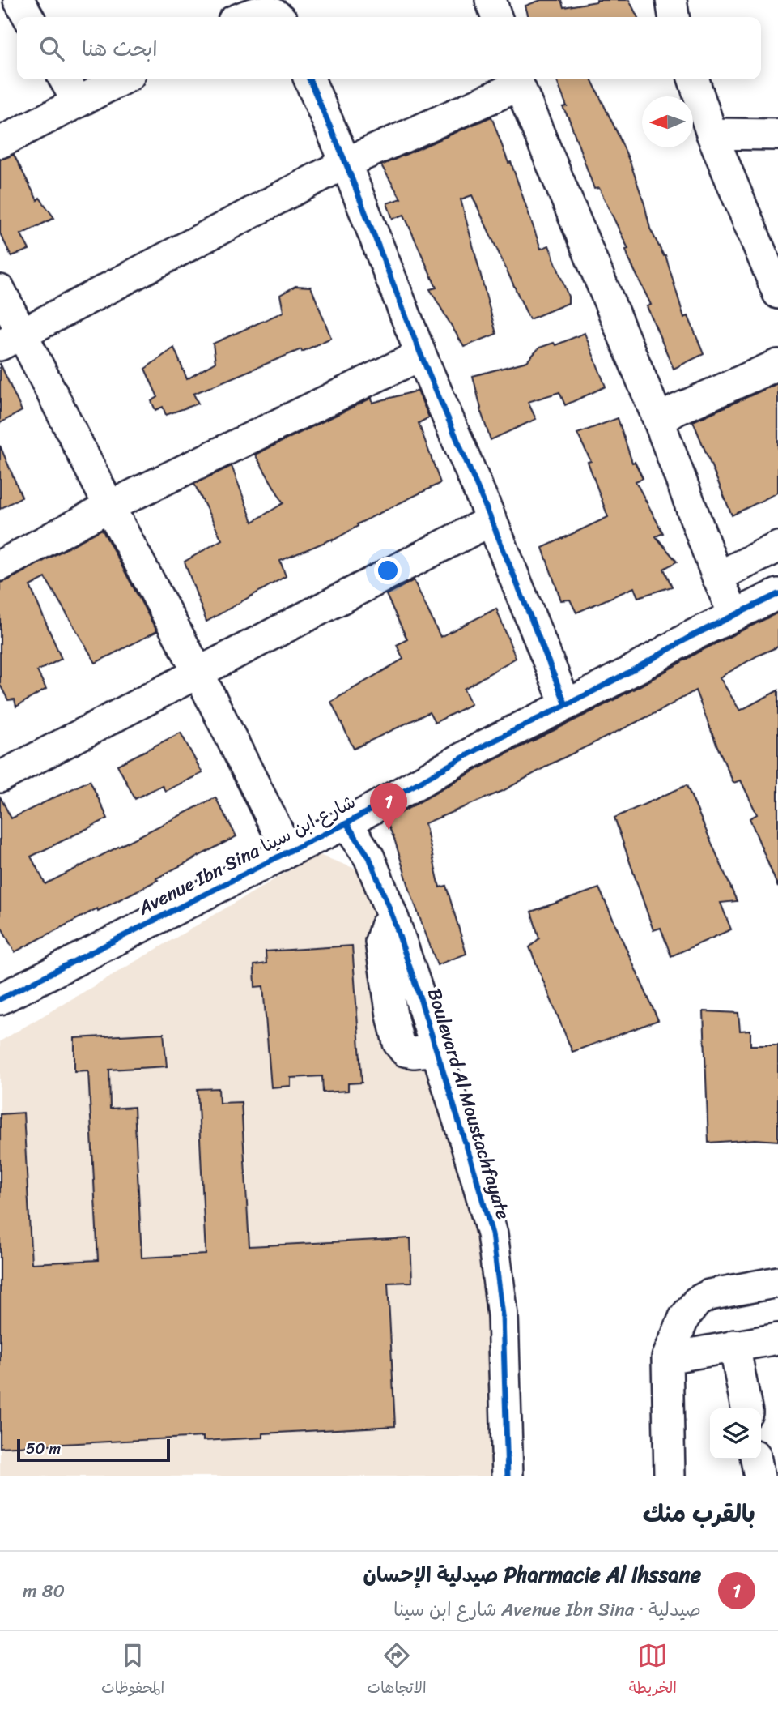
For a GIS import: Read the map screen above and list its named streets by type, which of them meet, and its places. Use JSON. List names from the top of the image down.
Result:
{
  "streets": {
    "street": ["Avenue Ibn Sina شارع ابن سينا", "Boulevard Al Moustachfayate"]
  },
  "crossings": [
    ["Avenue Ibn Sina شارع ابن سينا", "Boulevard Al Moustachfayate"]
  ],
  "scale_bar": "50 m",
  "north": "left",
  "page": {
    "search": "ابحث هنا",
    "pins": "1",
    "scale": "50 m",
    "heading": "بالقرب منك",
    "list": [
      {
        "mark": "1",
        "name": "Pharmacie Al Ihssane صيدلية الإحسان",
        "note": "صيدلية · Avenue Ibn Sina شارع ابن سينا",
        "value": "80 m"
      }
    ],
    "nav": ["الخريطة", "الاتجاهات", "المحفوظات"]
  }
}
